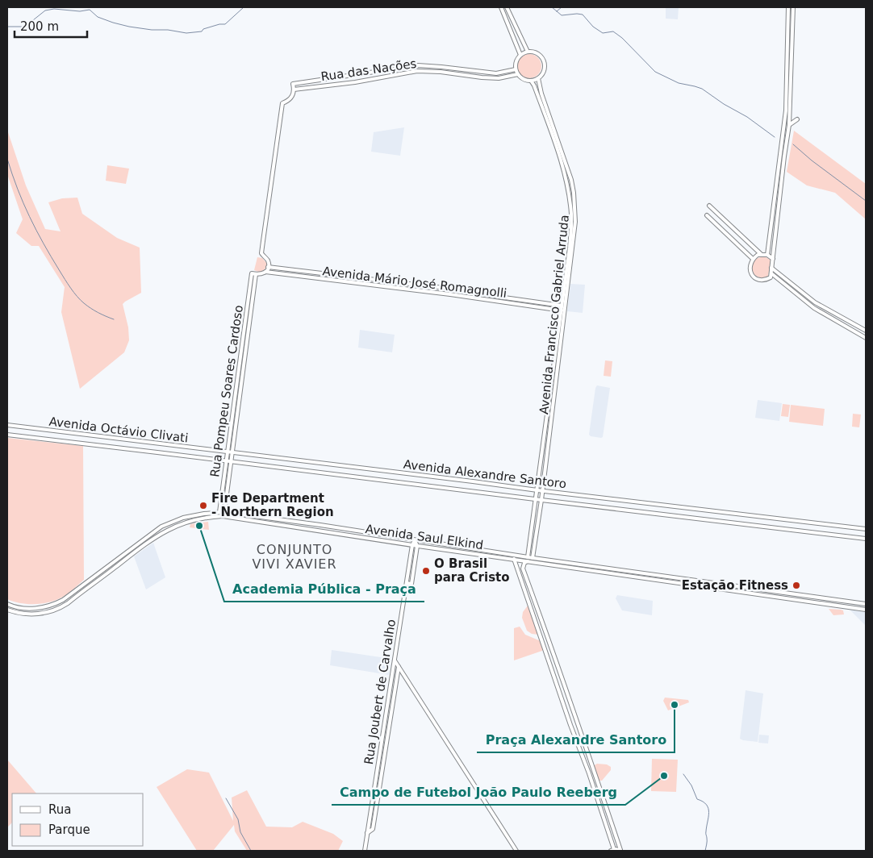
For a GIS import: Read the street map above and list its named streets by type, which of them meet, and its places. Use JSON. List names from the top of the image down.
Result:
{
  "streets": {
    "street": [
      "Rua das Nações",
      "Avenida Mário José Romagnolli",
      "Avenida Francisco Gabriel Arruda",
      "Rua Pompeu Soares Cardoso",
      "Avenida Octávio Clivati",
      "Avenida Alexandre Santoro",
      "Avenida Saul Elkind",
      "Rua Joubert de Carvalho"
    ]
  },
  "crossings": [
    ["Rua das Nações", "Avenida Francisco Gabriel Arruda"],
    ["Avenida Mário José Romagnolli", "Avenida Francisco Gabriel Arruda"],
    ["Avenida Francisco Gabriel Arruda", "Avenida Alexandre Santoro"],
    ["Avenida Francisco Gabriel Arruda", "Avenida Saul Elkind"],
    ["Rua Pompeu Soares Cardoso", "Avenida Octávio Clivati"],
    ["Rua Pompeu Soares Cardoso", "Avenida Alexandre Santoro"],
    ["Rua Pompeu Soares Cardoso", "Avenida Saul Elkind"],
    ["Avenida Octávio Clivati", "Avenida Alexandre Santoro"],
    ["Avenida Saul Elkind", "Rua Joubert de Carvalho"]
  ],
  "districts": ["CONJUNTO VIVI XAVIER"],
  "places": [
    "Fire Department - Northern Region",
    "Academia Pública - Praça",
    "O Brasil para Cristo",
    "Estação Fitness",
    "Praça Alexandre Santoro",
    "Campo de Futebol João Paulo Reeberg"
  ],
  "legend": ["Rua", "Parque"],
  "scale_bar": "200 m"
}
